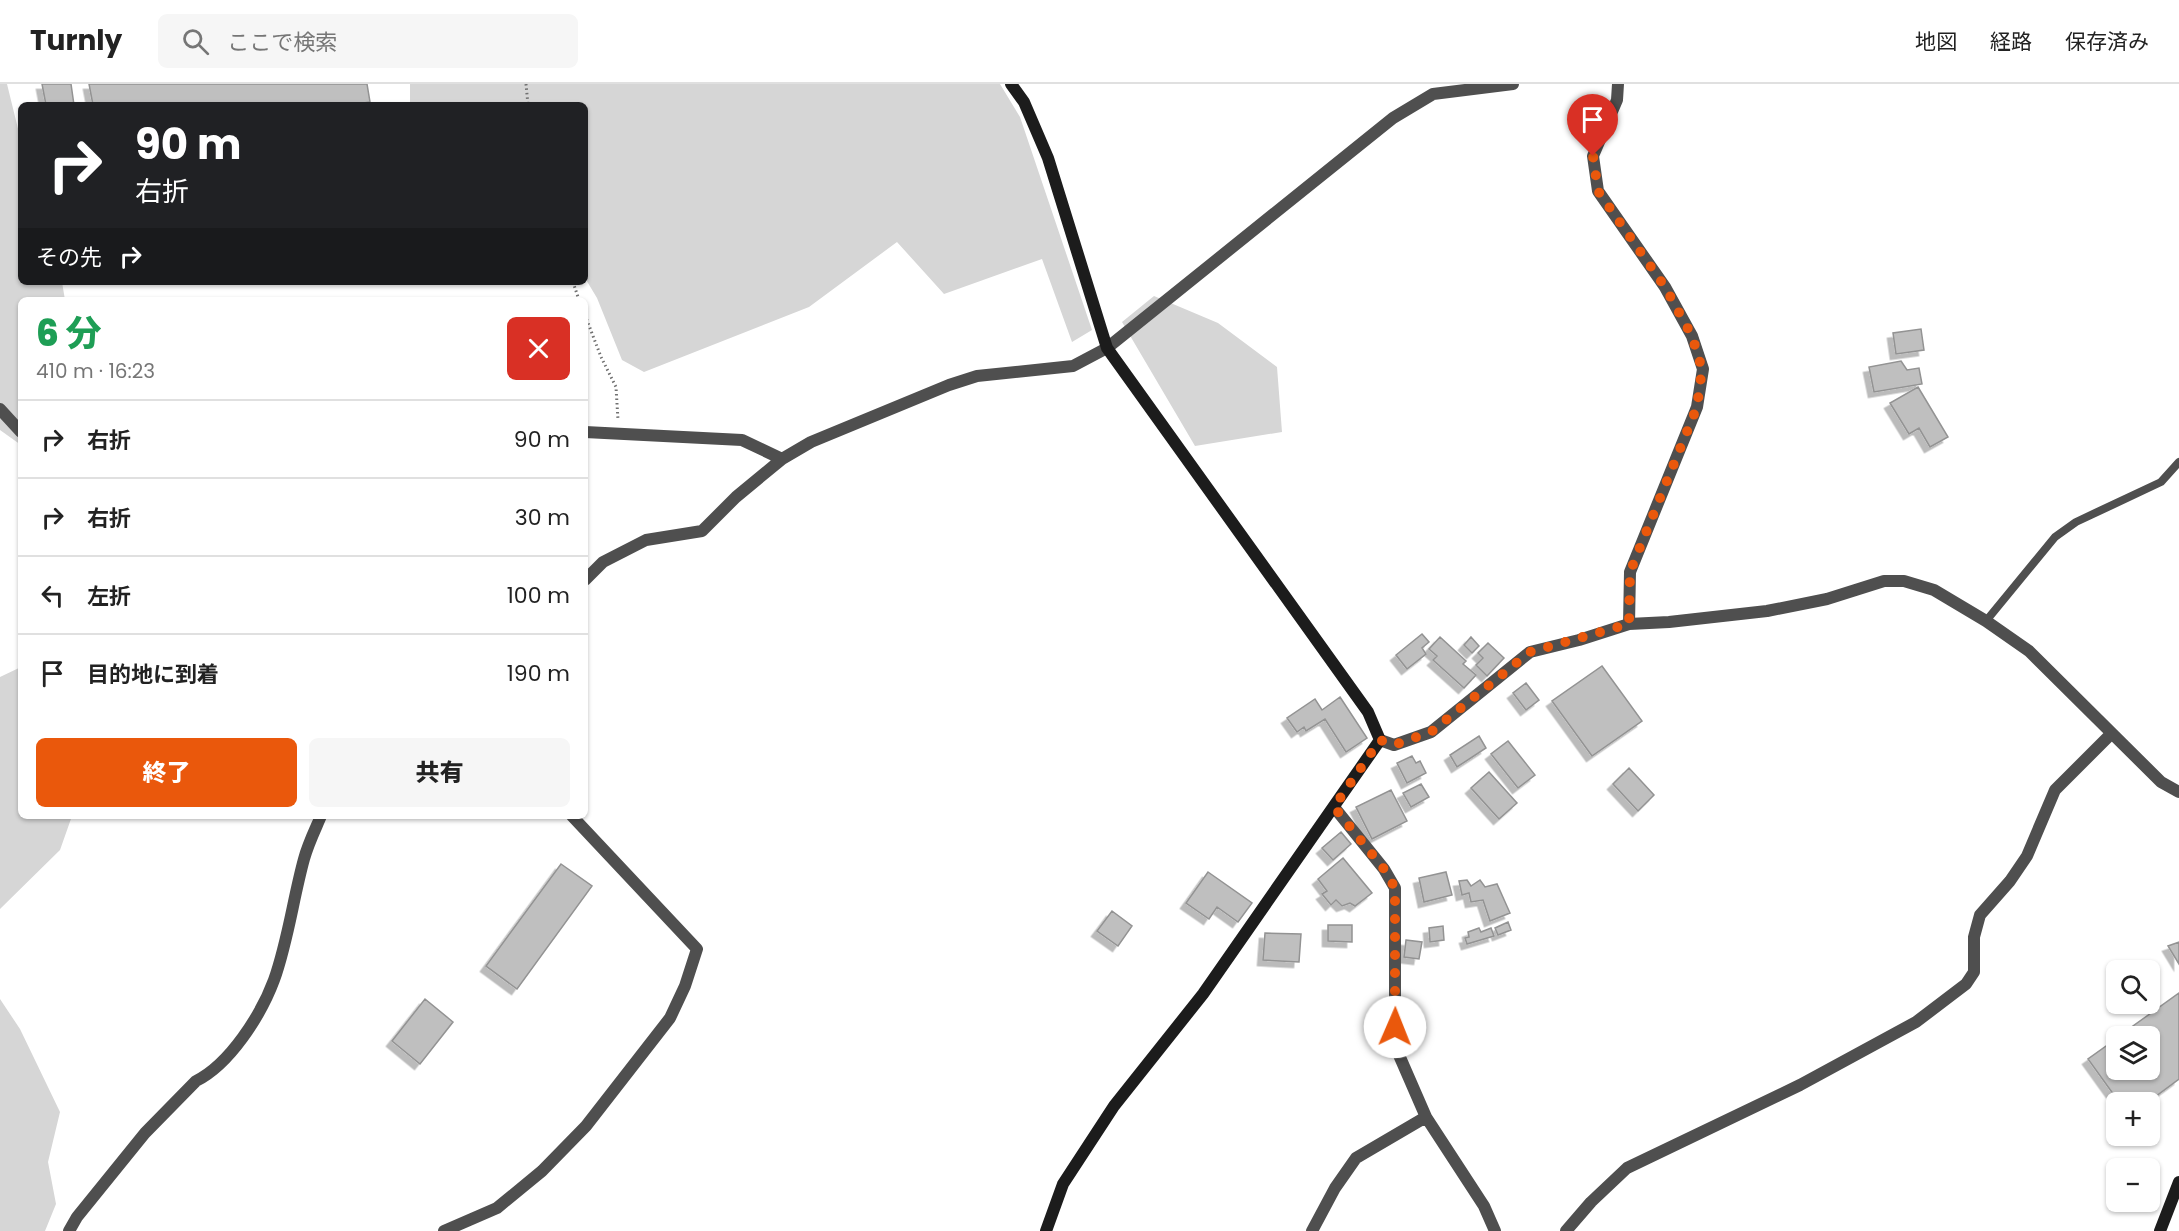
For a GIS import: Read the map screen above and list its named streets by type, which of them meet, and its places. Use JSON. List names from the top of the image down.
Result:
{
  "page": {
    "header": "Turnly",
    "search": "ここで検索",
    "nav": ["地図", "経路", "保存済み"],
    "turn": ["90 m", "右折"],
    "then": "その先",
    "heading": ["6 分", "410 m · 16:23"],
    "list": [
      {
        "name": "右折",
        "value": "90 m"
      },
      {
        "name": "右折",
        "value": "30 m"
      },
      {
        "name": "左折",
        "value": "100 m"
      },
      {
        "name": "目的地に到着",
        "value": "190 m"
      }
    ],
    "buttons": ["終了", "共有"],
    "map_buttons": ["+", "−"]
  }
}
